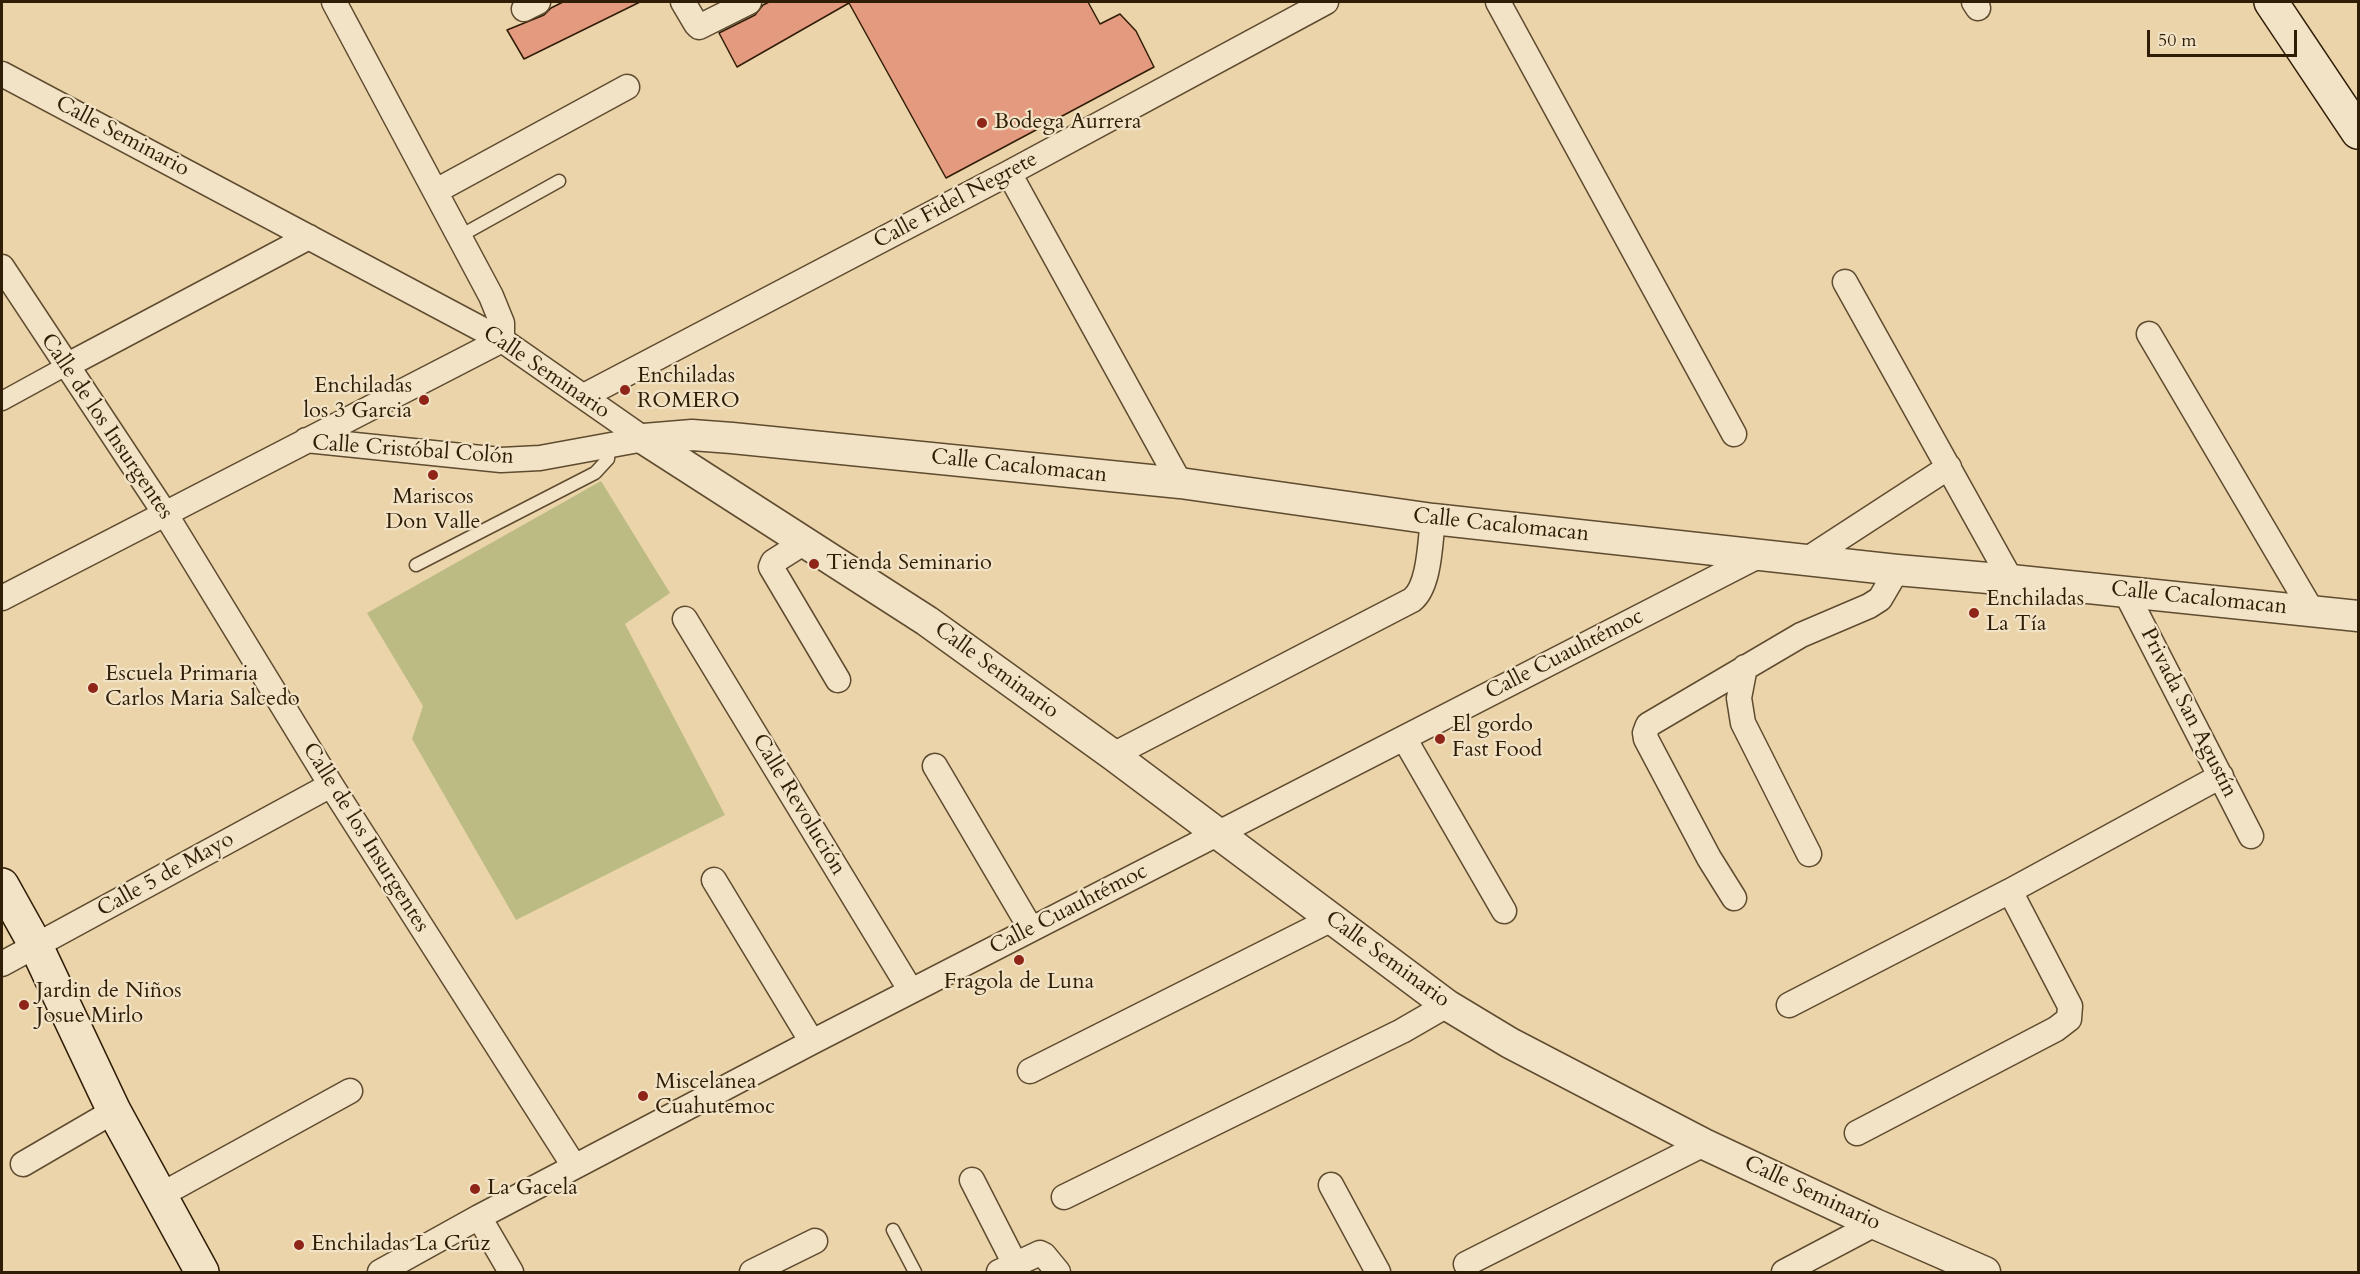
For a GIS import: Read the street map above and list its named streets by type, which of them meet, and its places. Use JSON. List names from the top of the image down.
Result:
{
  "streets": {
    "street": [
      "Calle Seminario",
      "Calle Fidel Negrete",
      "Calle de los Insurgentes",
      "Calle Cristóbal Colón",
      "Calle Cacalomacan",
      "Calle Cuauhtémoc",
      "Privada San Agustín",
      "Calle Revolución",
      "Calle 5 de Mayo"
    ]
  },
  "crossings": [
    ["Calle Seminario", "Calle Fidel Negrete"],
    ["Calle Seminario", "Calle Cristóbal Colón"],
    ["Calle Seminario", "Calle Cacalomacan"],
    ["Calle Seminario", "Calle Cuauhtémoc"],
    ["Calle de los Insurgentes", "Calle Cristóbal Colón"],
    ["Calle de los Insurgentes", "Calle Cuauhtémoc"],
    ["Calle de los Insurgentes", "Calle 5 de Mayo"],
    ["Calle Cristóbal Colón", "Calle Cacalomacan"],
    ["Calle Cacalomacan", "Calle Cuauhtémoc"],
    ["Calle Cacalomacan", "Privada San Agustín"],
    ["Calle Cuauhtémoc", "Calle Revolución"]
  ],
  "places": [
    "Bodega Aurrera",
    "Enchiladas ROMERO",
    "Enchiladas los 3 Garcia",
    "Mariscos Don Valle",
    "Tienda Seminario",
    "Enchiladas La Tía",
    "Escuela Primaria Carlos Maria Salcedo",
    "El gordo Fast Food",
    "Fragola de Luna",
    "Jardin de Niños Josue Mirlo",
    "Miscelanea Cuahutemoc",
    "La Gacela",
    "Enchiladas La Cruz"
  ],
  "scale_bar": "50 m"
}
